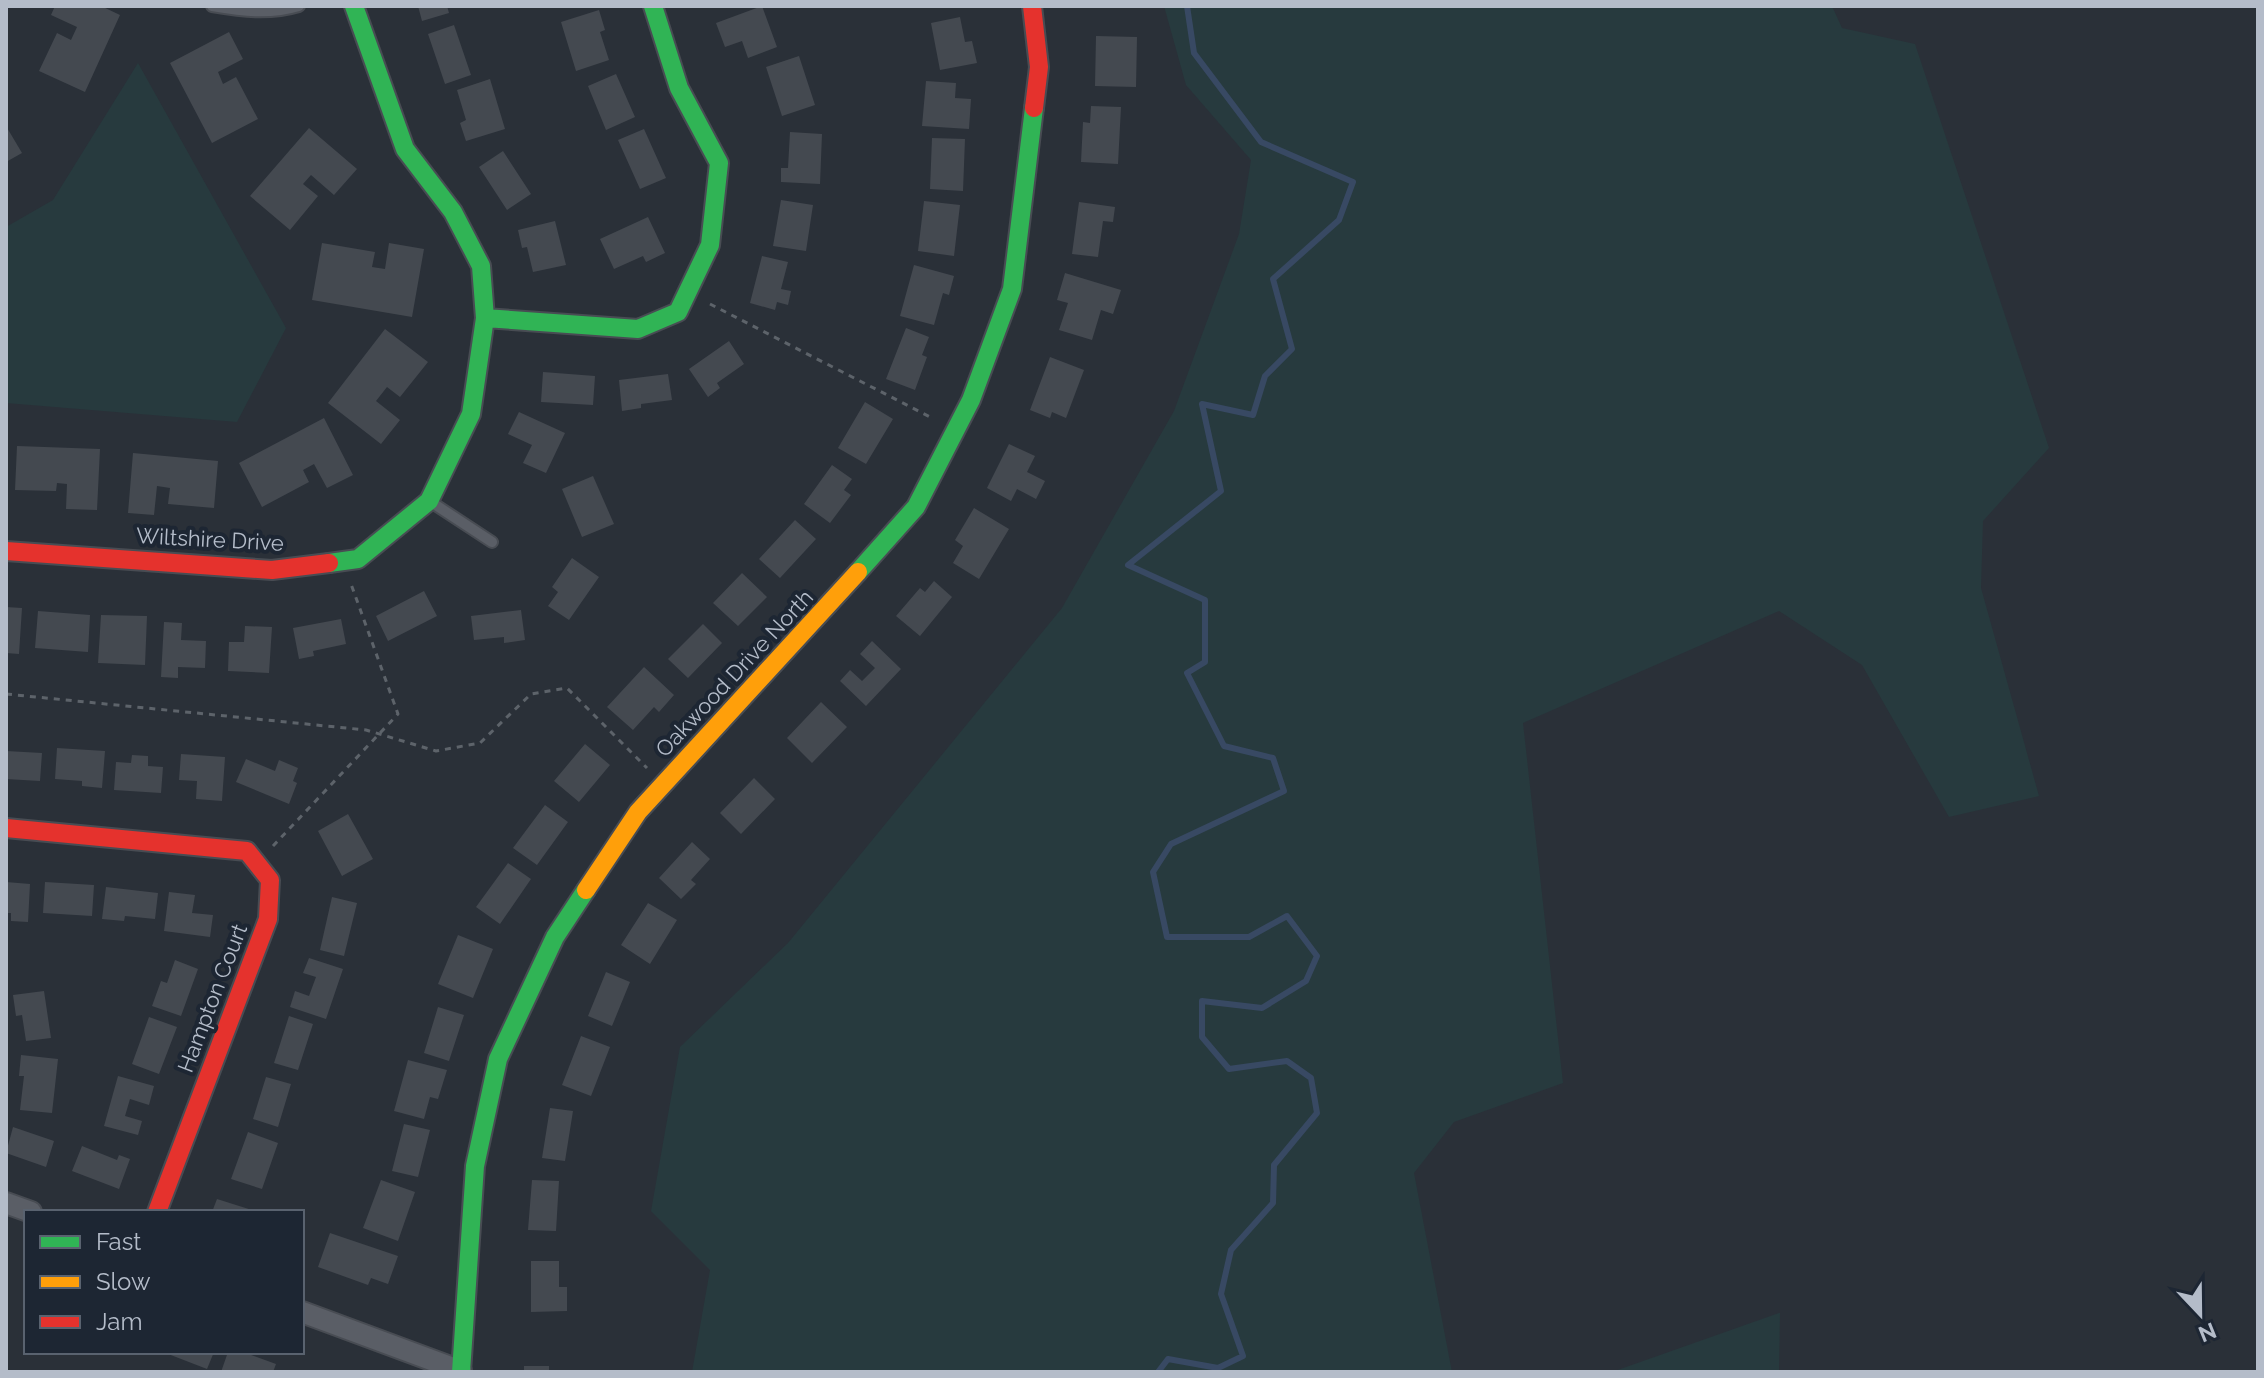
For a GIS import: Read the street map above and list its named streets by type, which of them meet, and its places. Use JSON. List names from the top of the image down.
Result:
{
  "streets": {
    "street": ["Wiltshire Drive", "Oakwood Drive North", "Hampton Court"]
  },
  "legend": ["Fast", "Slow", "Jam"],
  "north": "bottom"
}
